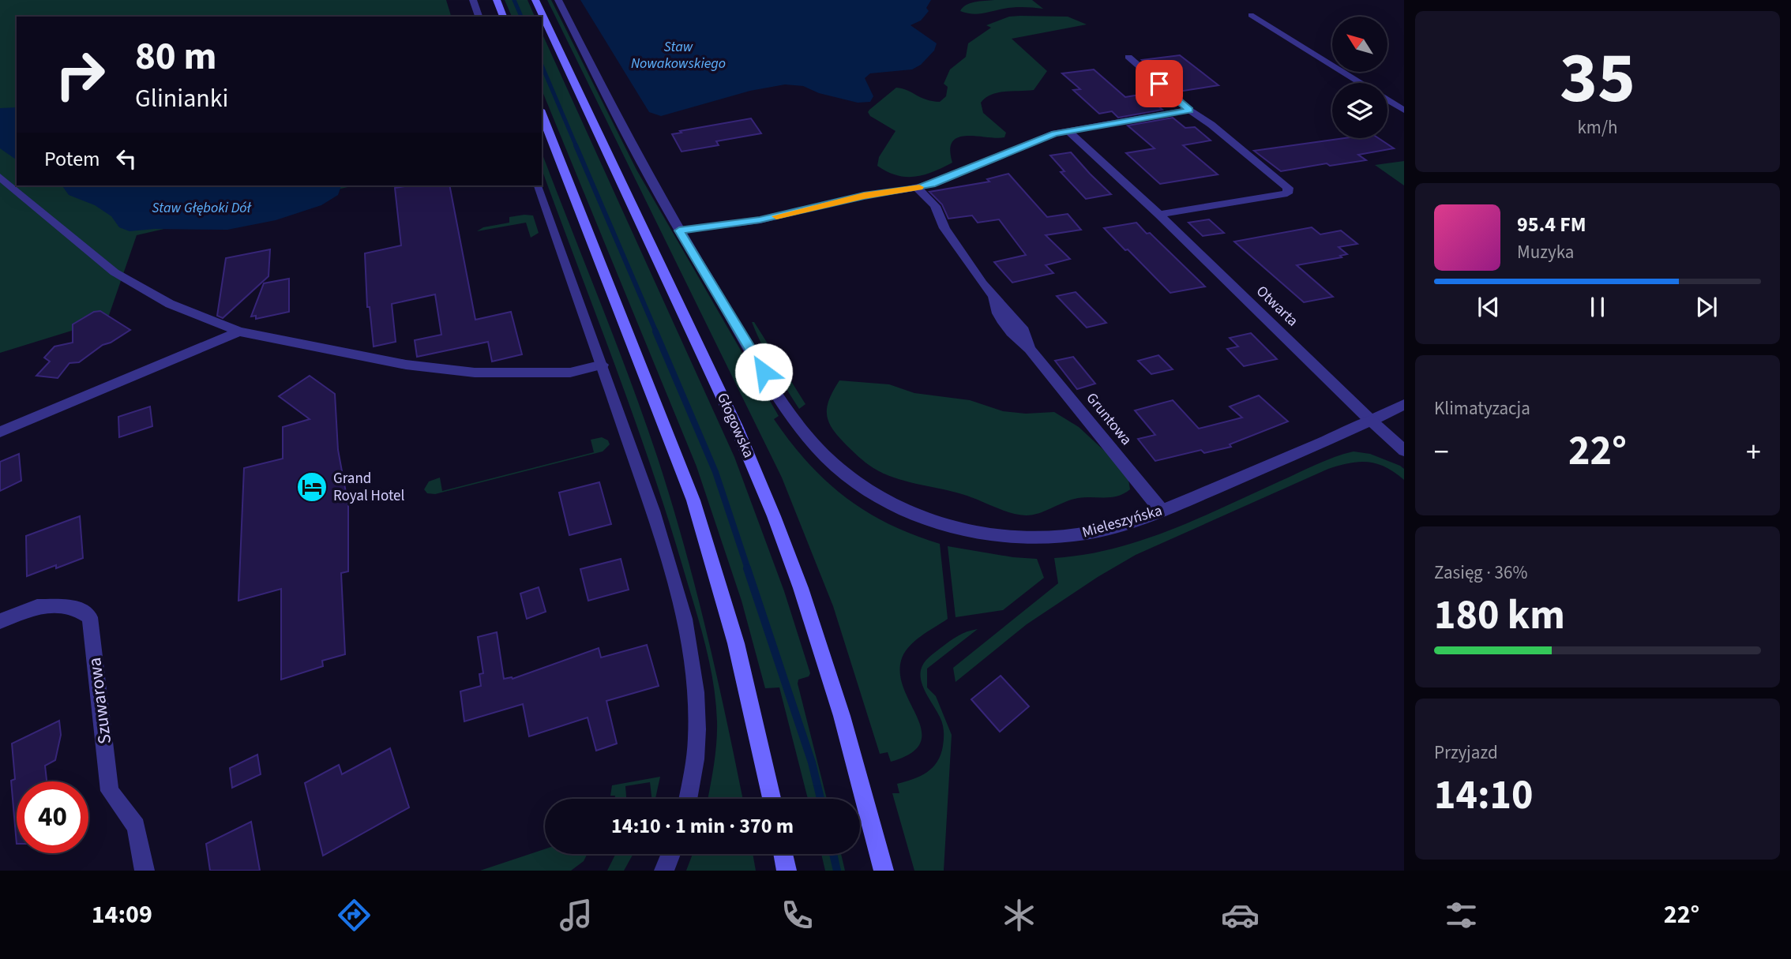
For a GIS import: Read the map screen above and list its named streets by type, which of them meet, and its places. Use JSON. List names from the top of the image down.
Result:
{
  "streets": {
    "main road": ["Głogowska"],
    "street": [
      "Otwarta",
      "Gruntowa",
      "Mieleszyńska",
      "Szuwarowa"
    ]
  },
  "crossings": [
    ["Otwarta", "Mieleszyńska"],
    ["Gruntowa", "Mieleszyńska"]
  ],
  "water": ["Staw Nowakowskiego", "Staw Głęboki Dół"],
  "places": {
    "hotel": ["Grand Royal Hotel"]
  },
  "north": "top left",
  "page": {
    "tile": [
      ["35", "km/h"],
      "Klimatyzacja",
      ["Zasięg · 36%", "180 km"],
      ["Przyjazd", "14:10"]
    ],
    "turn": ["80 m", "Glinianki"],
    "then": "Potem",
    "song": ["95.4 FM", "Muzyka"],
    "heat": ["−", "22°", "+"],
    "limit": "40",
    "trip": "14:10 · 1 min · 370 m",
    "tabs": ["14:09", "22°"]
  }
}
